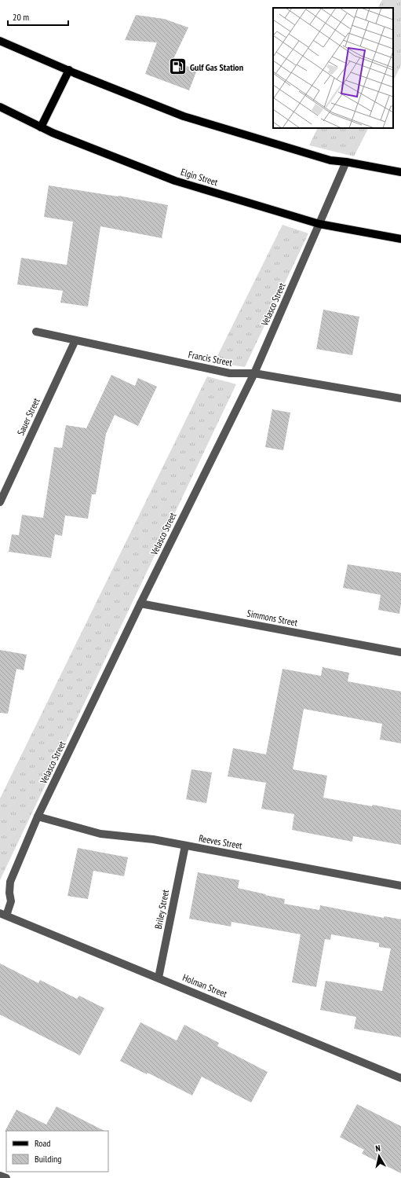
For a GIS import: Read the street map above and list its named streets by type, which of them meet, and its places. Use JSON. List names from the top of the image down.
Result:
{
  "streets": {
    "main road": ["Elgin Street"],
    "street": [
      "Velasco Street",
      "Francis Street",
      "Sauer Street",
      "Simmons Street",
      "Reeves Street",
      "Briley Street",
      "Holman Street"
    ]
  },
  "crossings": [
    ["Elgin Street", "Velasco Street"],
    ["Velasco Street", "Francis Street"],
    ["Velasco Street", "Simmons Street"],
    ["Velasco Street", "Reeves Street"],
    ["Velasco Street", "Holman Street"],
    ["Francis Street", "Sauer Street"],
    ["Reeves Street", "Briley Street"],
    ["Briley Street", "Holman Street"]
  ],
  "places": {
    "fuel station": ["Gulf Gas Station"]
  },
  "legend": ["Road", "Building"],
  "scale_bar": "20 m",
  "north": "top"
}
